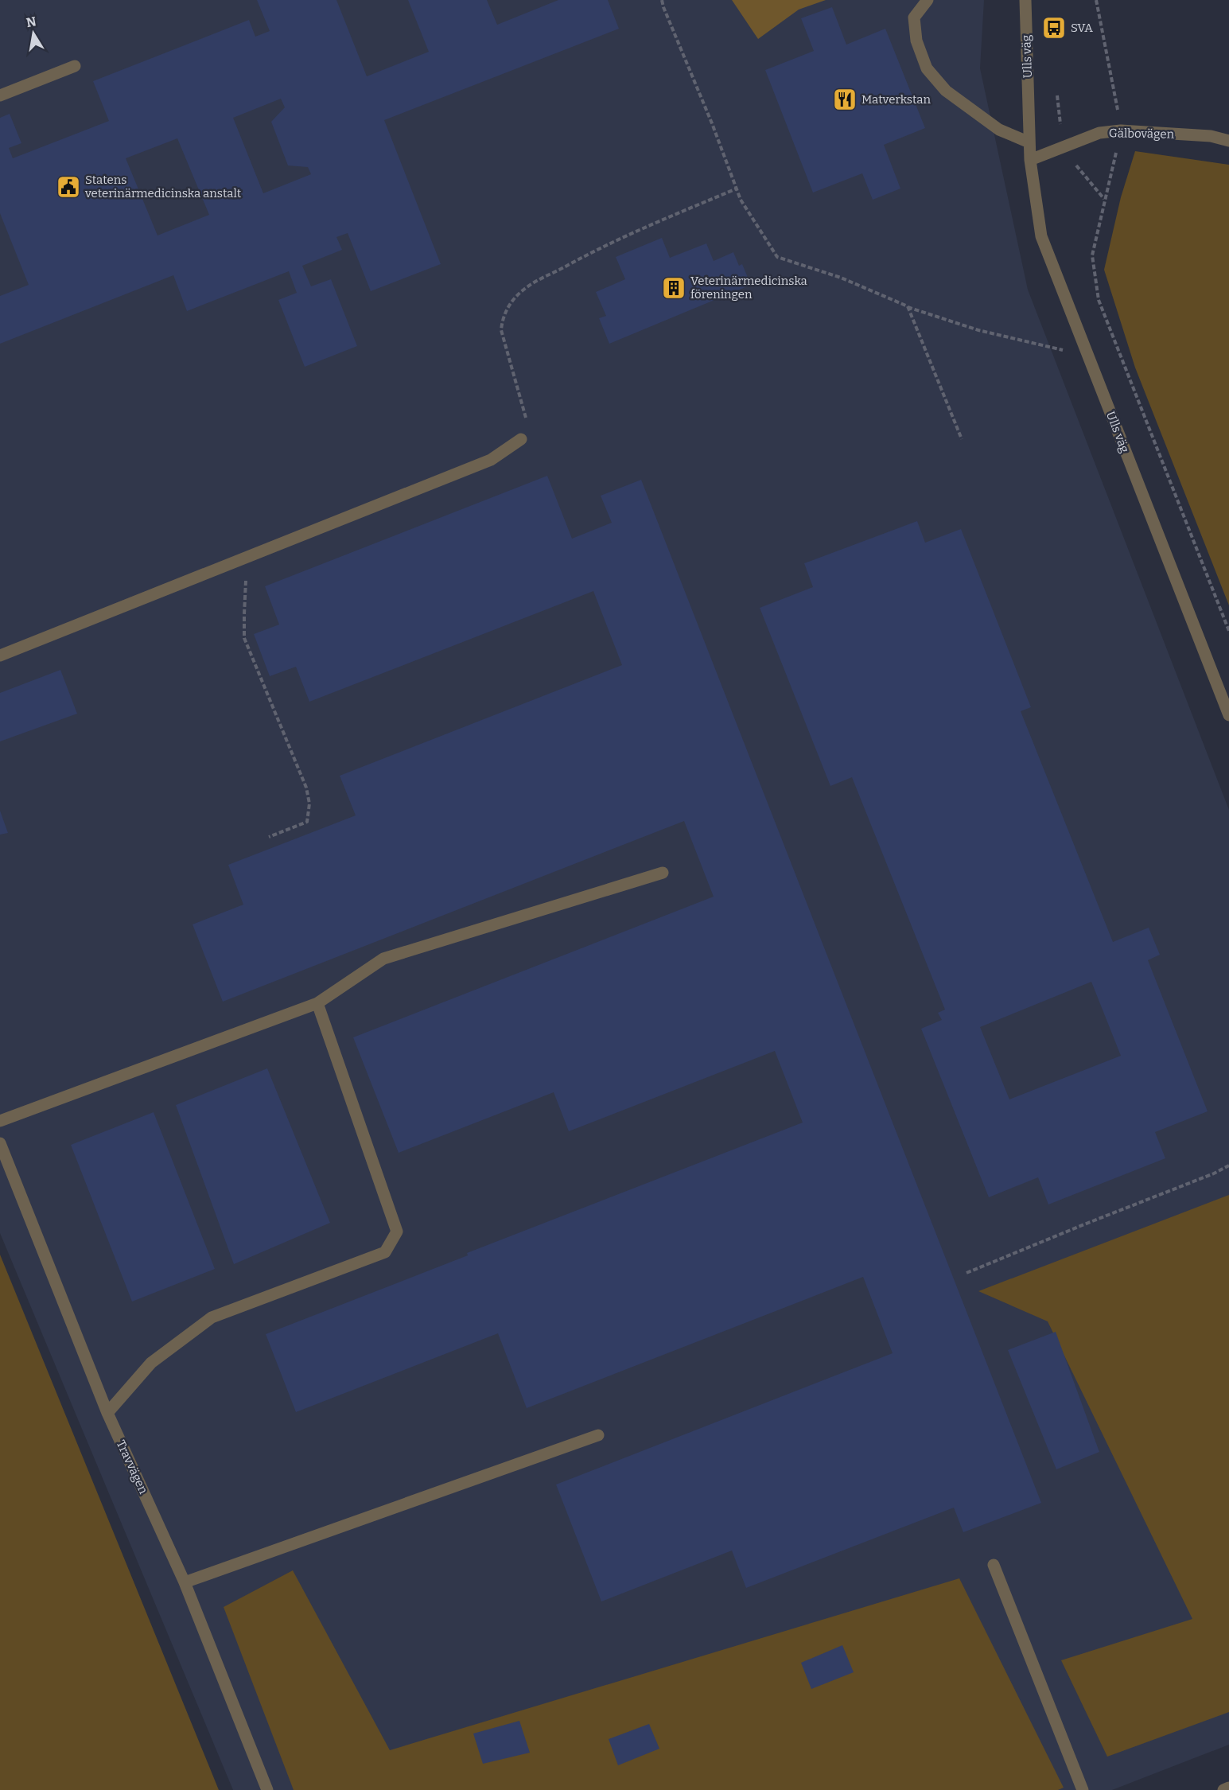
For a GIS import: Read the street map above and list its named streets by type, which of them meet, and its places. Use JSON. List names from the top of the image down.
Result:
{
  "streets": {
    "street": ["Ulls väg", "Gälbovägen", "Travvägen"]
  },
  "crossings": [
    ["Ulls väg", "Gälbovägen"]
  ],
  "places": {
    "bus stop": ["SVA"],
    "restaurant": ["Matverkstan"],
    "public building": ["Statens veterinärmedicinska anstalt"],
    "building": ["Veterinärmedicinska föreningen"]
  },
  "north": "top"
}
